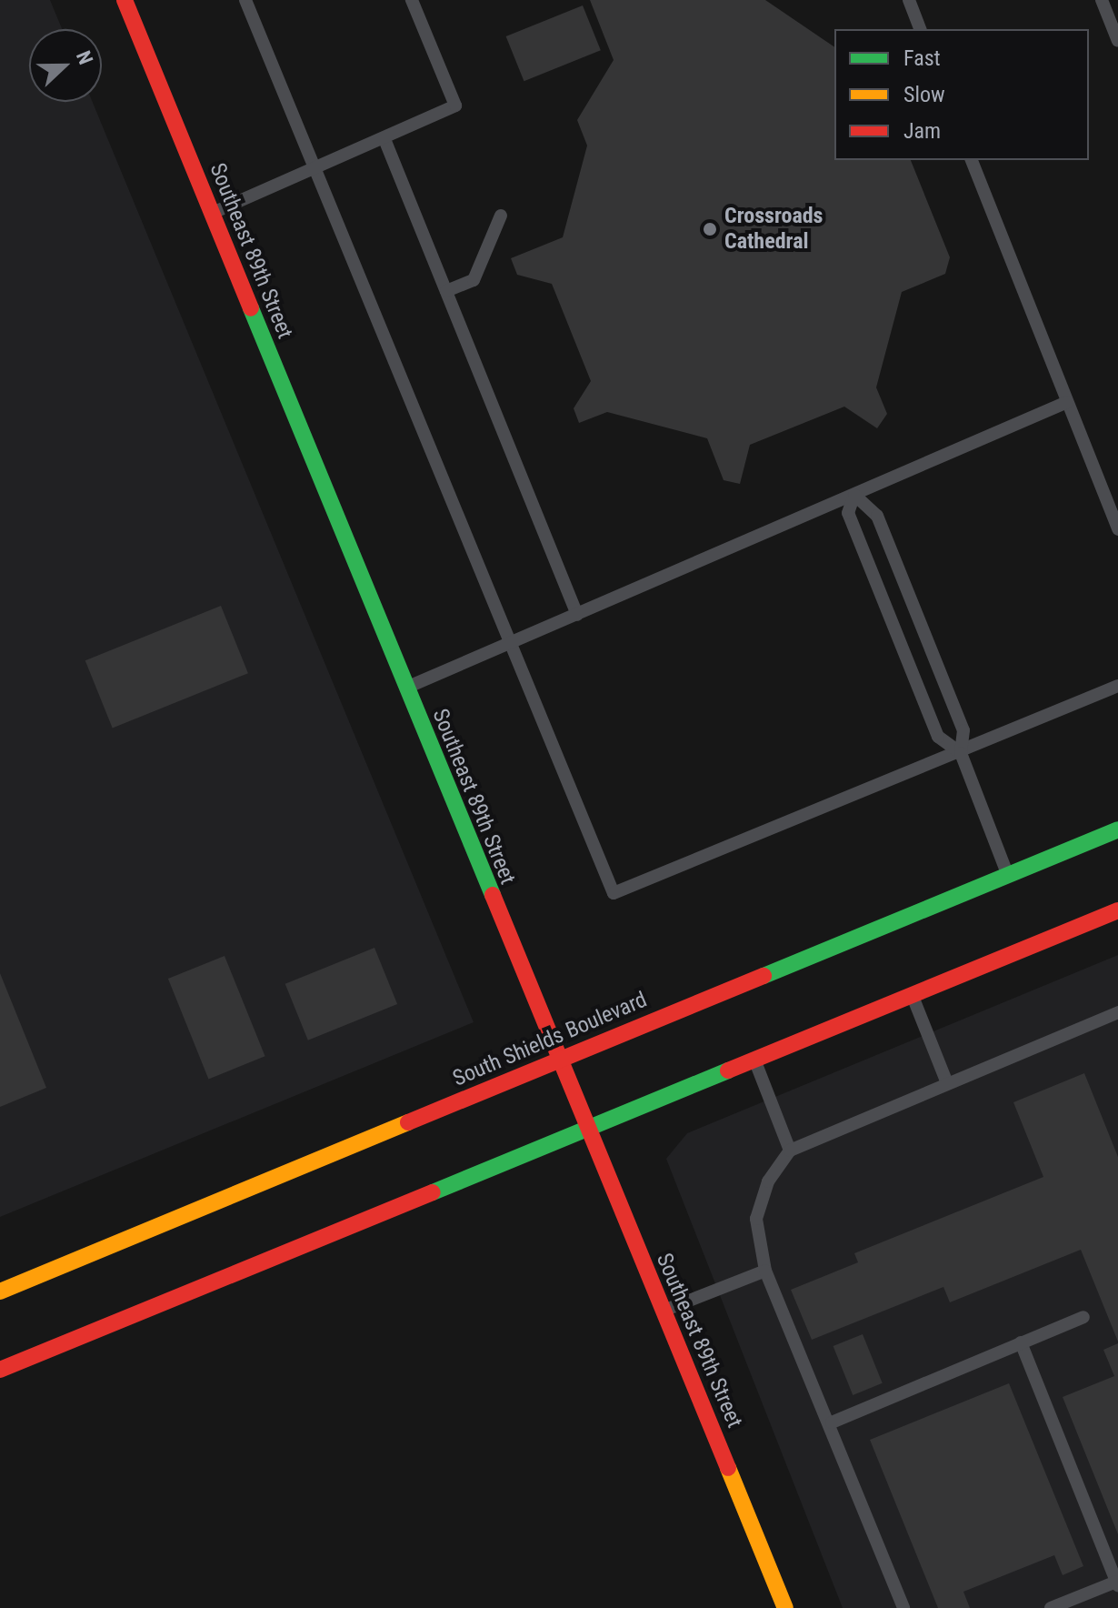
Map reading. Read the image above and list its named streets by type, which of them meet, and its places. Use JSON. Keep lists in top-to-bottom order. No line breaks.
{"streets":{"main road":["Southeast 89th Street","South Shields Boulevard"]},"crossings":[["Southeast 89th Street","South Shields Boulevard"]],"places":["Crossroads Cathedral"],"legend":["Fast","Slow","Jam"],"north":"right"}
